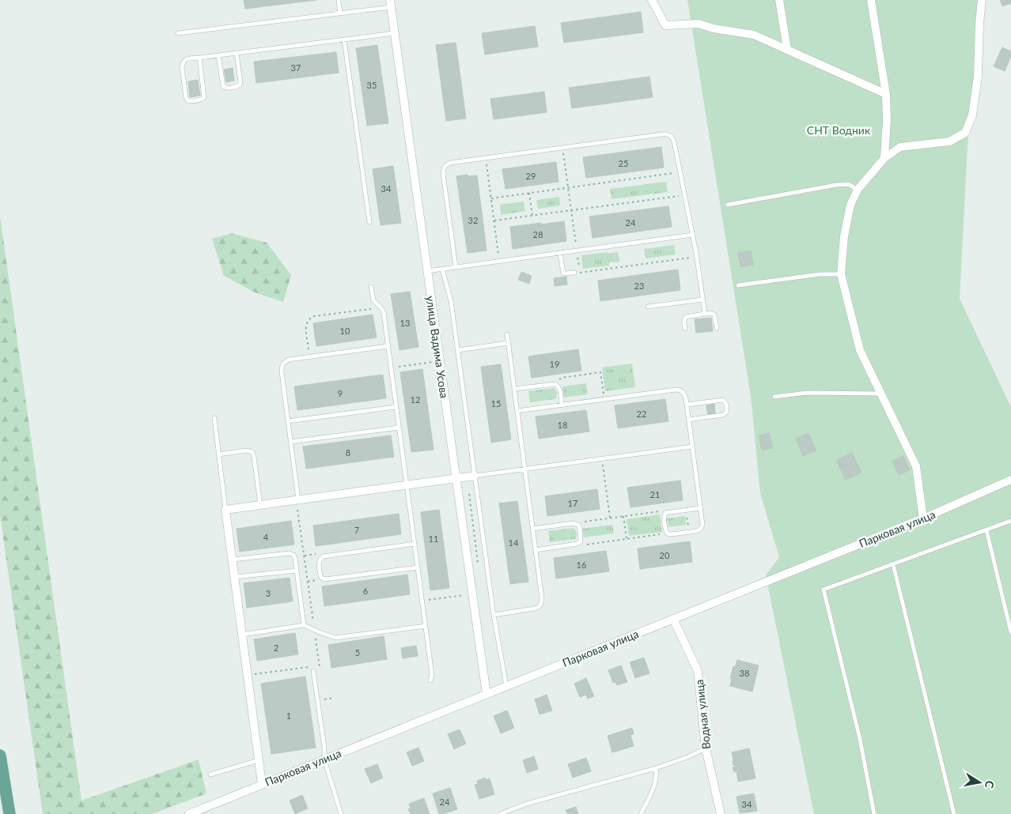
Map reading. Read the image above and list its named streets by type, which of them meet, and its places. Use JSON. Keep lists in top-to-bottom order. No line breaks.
{"streets":{"street":["улица Вадима Усова","Парковая улица","Водная улица"]},"crossings":[["улица Вадима Усова","Парковая улица"],["Парковая улица","Водная улица"]],"parks":["СНТ Водник"],"house_numbers":["37","35","25","29","34","32","24","28","23","13","10","19","9","12","15","22","18","8","21","17","7","4","11","14","20","16","6","3","2","5","38","1","24","34"],"north":"right"}
